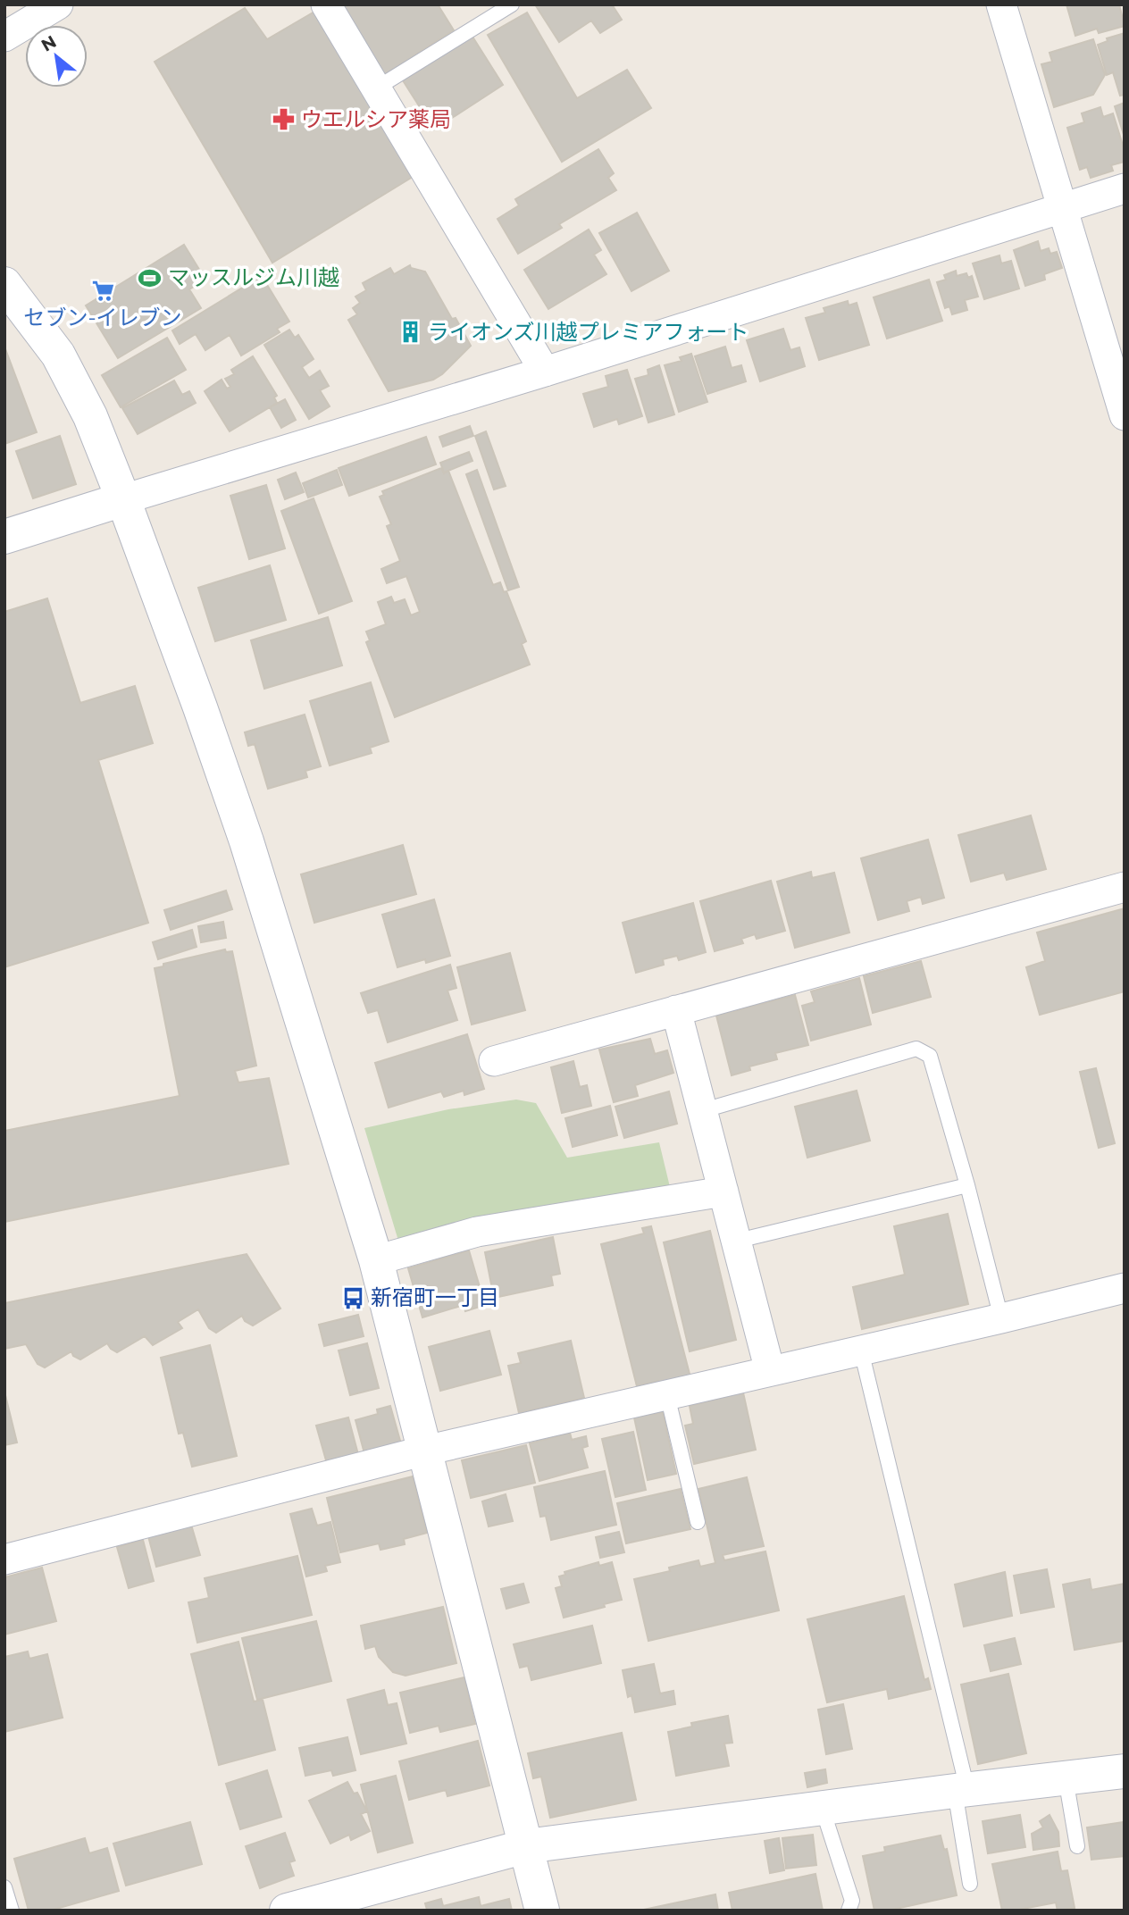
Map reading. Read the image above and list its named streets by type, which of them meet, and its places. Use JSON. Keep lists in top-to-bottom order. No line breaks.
{"places":{"pharmacy":["ウエルシア薬局"],"sports":["マッスルジム川越"],"supermarket":["セブン-イレブン"],"building":["ライオンズ川越プレミアフォート"],"bus stop":["新宿町一丁目"]},"north":"top left"}
